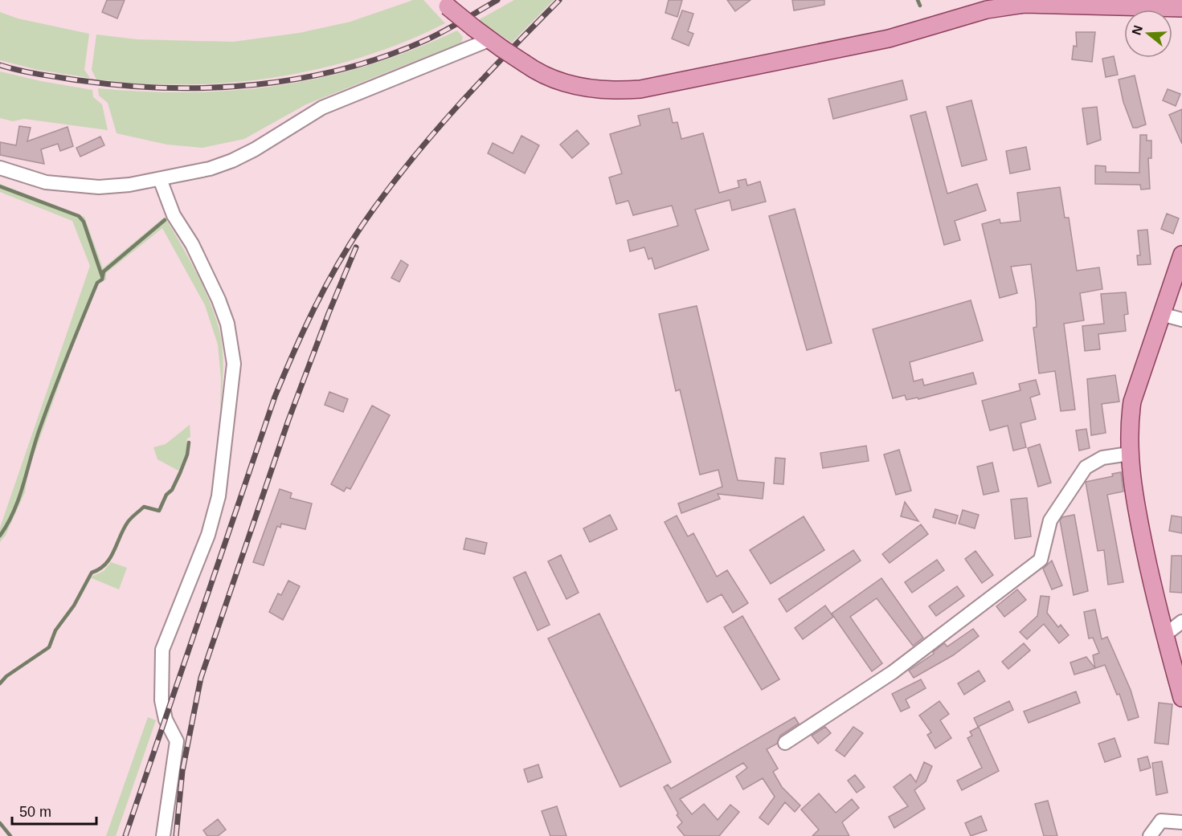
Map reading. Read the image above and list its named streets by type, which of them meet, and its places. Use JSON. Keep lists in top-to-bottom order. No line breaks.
{"scale_bar":"50 m","north":"left"}
